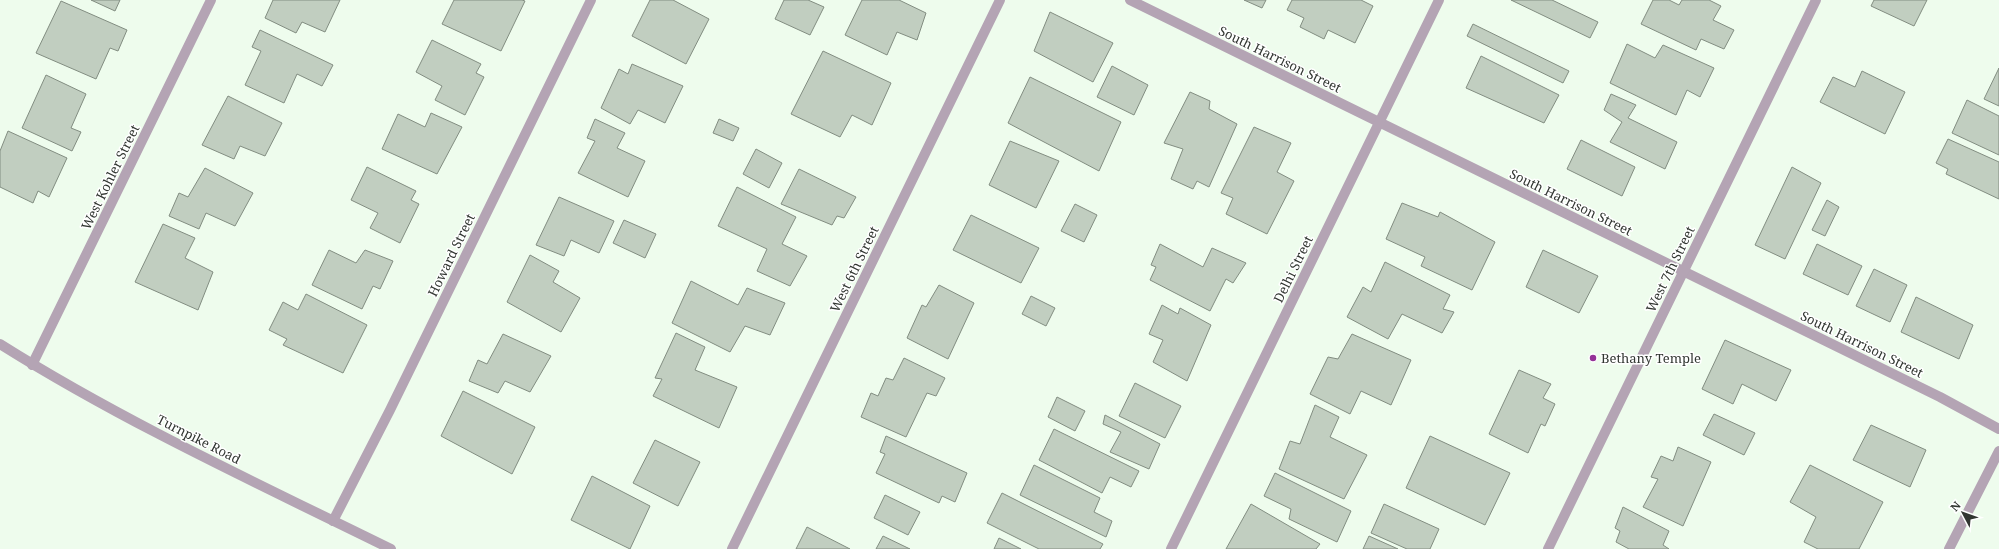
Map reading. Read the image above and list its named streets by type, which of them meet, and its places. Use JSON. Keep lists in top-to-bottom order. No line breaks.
{"streets":{"street":["South Harrison Street","West Kohler Street","Howard Street","West 6th Street","Delhi Street","West 7th Street","Turnpike Road"]},"crossings":[["South Harrison Street","Delhi Street"],["South Harrison Street","West 7th Street"],["West Kohler Street","Turnpike Road"],["Howard Street","Turnpike Road"]],"places":["Bethany Temple"],"north":"top left"}
